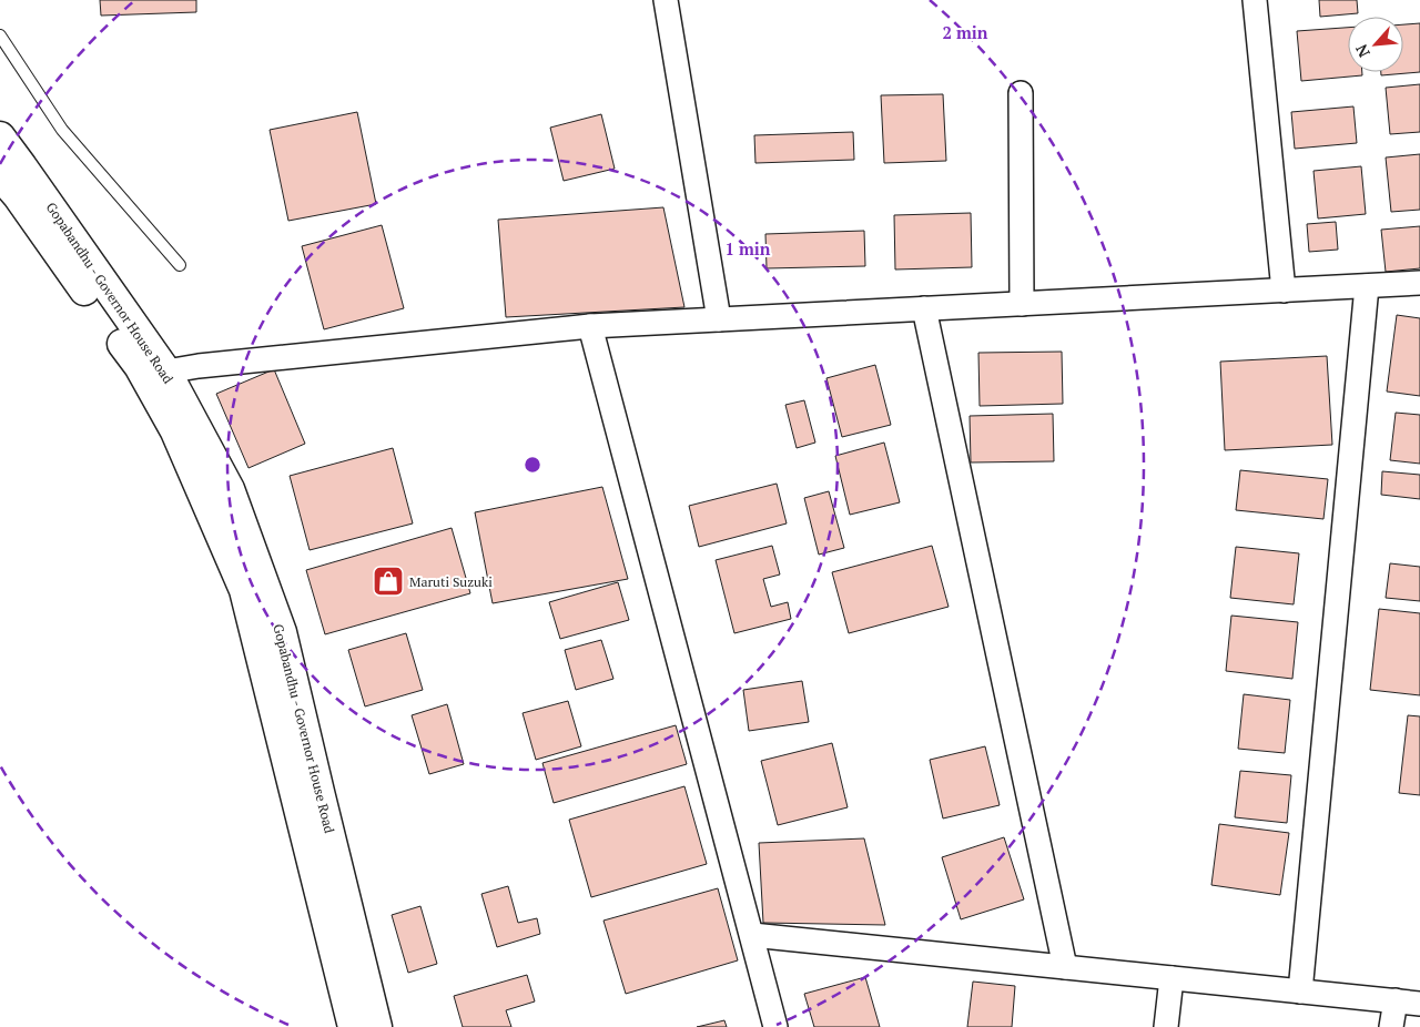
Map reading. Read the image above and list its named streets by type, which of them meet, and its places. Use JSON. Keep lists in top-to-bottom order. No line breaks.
{"streets":{"street":["Gopabandhu - Governor House Road"]},"places":{"shop":["Maruti Suzuki"]},"north":"bottom left","rings":["2 min","1 min"]}
